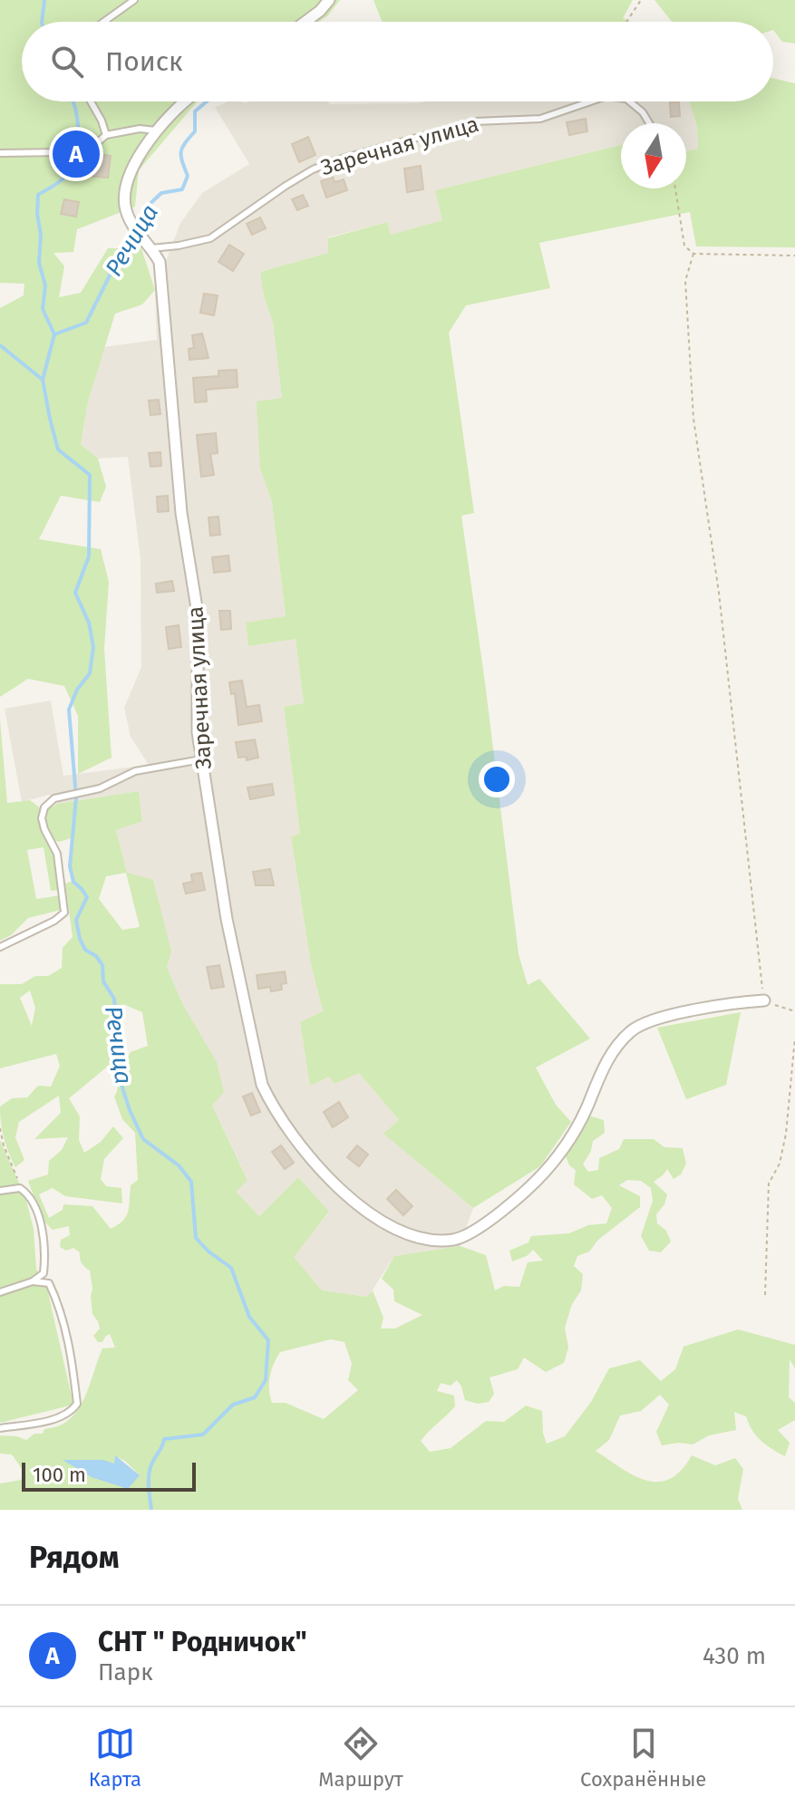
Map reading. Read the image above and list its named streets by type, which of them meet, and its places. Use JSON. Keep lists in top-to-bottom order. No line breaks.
{"streets":{"street":["Заречная улица"]},"water":["Речица"],"scale_bar":"100 m","north":"bottom","page":{"search":"Поиск","pins":"A","scale":"100 m","heading":"Рядом","list":[{"mark":"A","name":"СНТ \" Родничок\"","note":"Парк","value":"430 m"}],"nav":["Карта","Маршрут","Сохранённые"]}}
